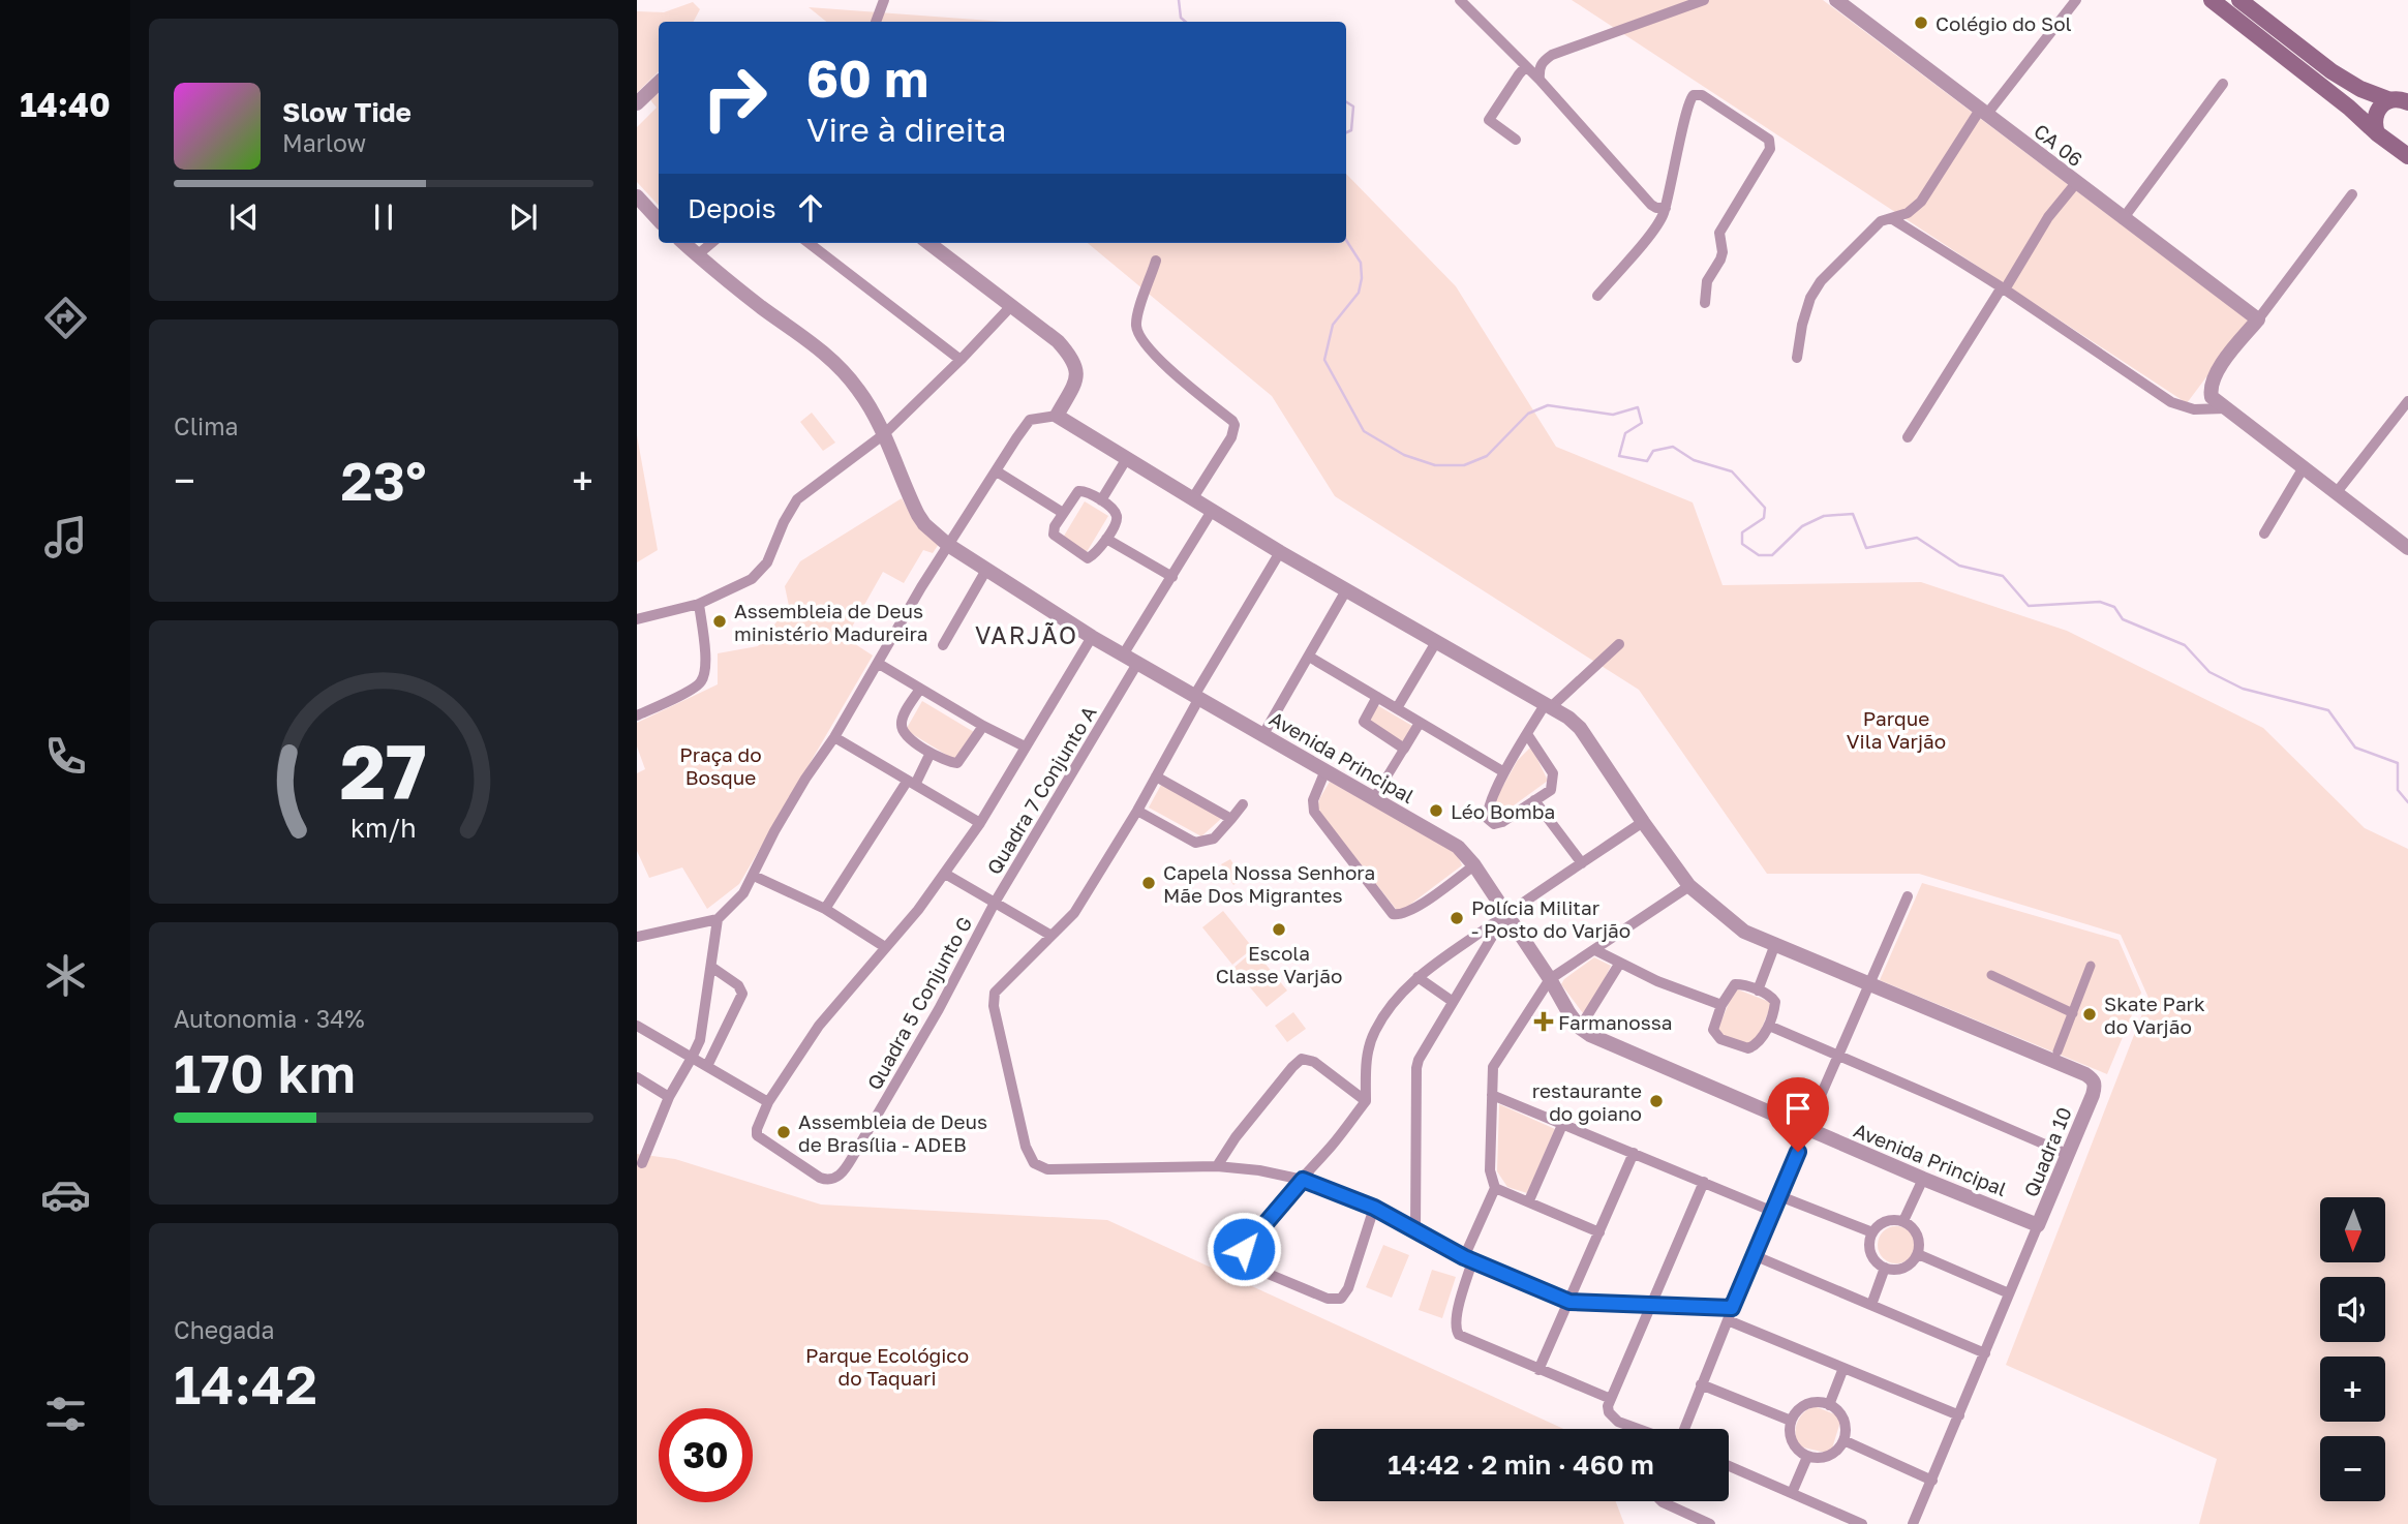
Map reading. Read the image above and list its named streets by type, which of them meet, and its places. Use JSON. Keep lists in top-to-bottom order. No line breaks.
{"streets":{"street":["CA 06","Avenida Principal","Quadra 7 Conjunto A","Quadra 5 Conjunto G","Quadra 10"]},"crossings":[["Avenida Principal","Quadra 7 Conjunto A"],["Avenida Principal","Quadra 10"],["Quadra 7 Conjunto A","Quadra 5 Conjunto G"]],"districts":["VARJÃO"],"parks":["Parque Vila Varjão","Praça do Bosque","Parque Ecológico do Taquari"],"places":{"other":["Colégio do Sol","Assembleia de Deus ministério Madureira","Léo Bomba","Capela Nossa Senhora Mãe Dos Migrantes","Polícia Militar - Posto do Varjão","Escola Classe Varjão","Skate Park do Varjão","restaurante do goiano","Assembleia de Deus de Brasília - ADEB"],"health":["Farmanossa"]},"north":"bottom","page":{"tabs":"14:40","turn":["60 m","Vire à direita"],"song":["Slow Tide","Marlow"],"then":"Depois","tile":["Clima",["Autonomia · 34%","170 km"],["Chegada","14:42"]],"heat":["−","23°","+"],"map_buttons":["+","−"],"limit":"30","trip":"14:42 · 2 min · 460 m","gauge":["27","km/h"]}}
